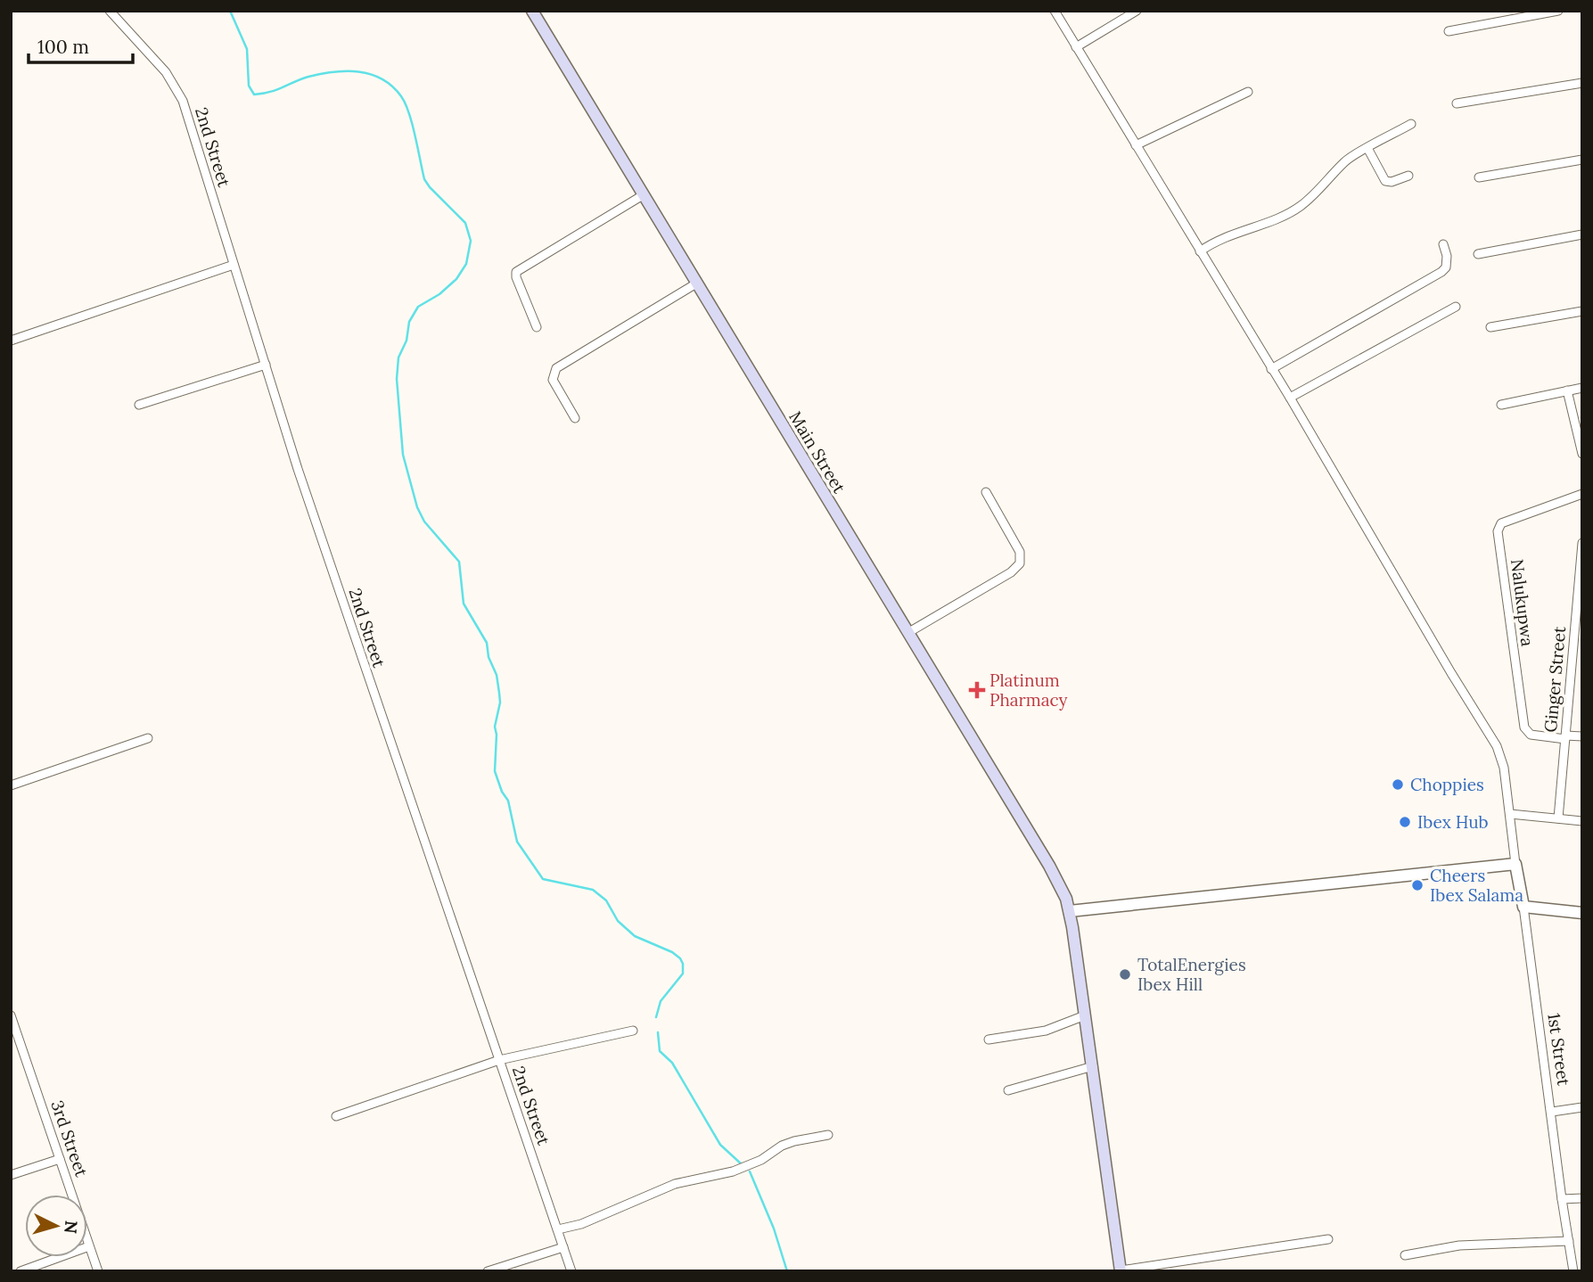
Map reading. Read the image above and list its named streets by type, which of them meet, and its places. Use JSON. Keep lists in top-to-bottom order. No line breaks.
{"streets":{"main road":["Main Street"],"street":["2nd Street","Nalukupwa","Ginger Street","1st Street","3rd Street"]},"crossings":[["Nalukupwa","Ginger Street"]],"places":{"health":["Platinum Pharmacy"],"other":["Choppies","Ibex Hub","Cheers Ibex Salama","TotalEnergies Ibex Hill"]},"scale_bar":"100 m","north":"right"}
